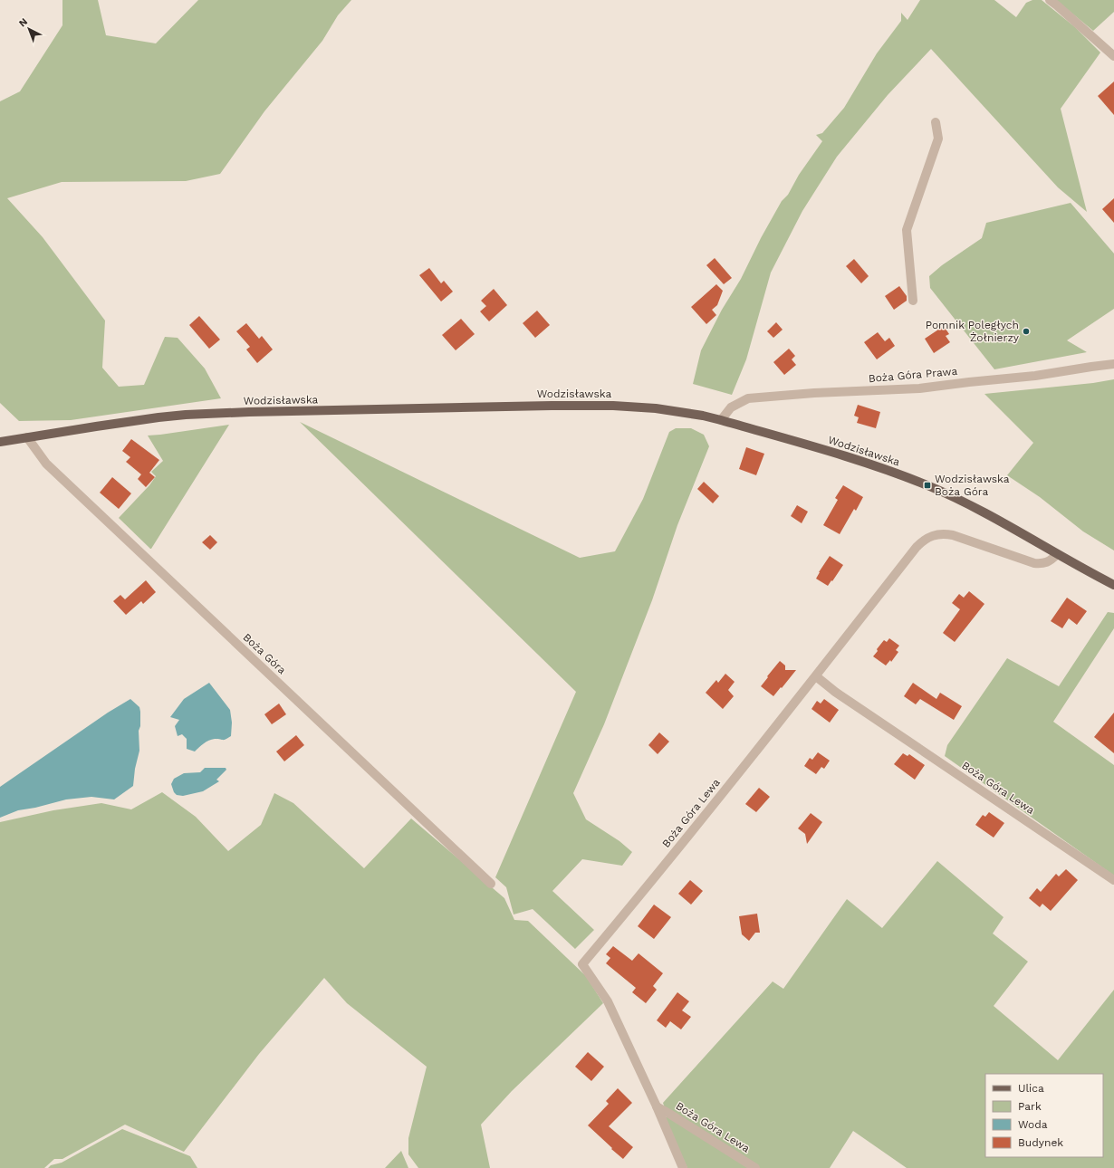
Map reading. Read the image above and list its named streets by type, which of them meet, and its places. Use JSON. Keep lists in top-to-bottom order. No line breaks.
{"streets":{"main road":["Wodzisławska"],"street":["Boża Góra Prawa","Boża Góra","Boża Góra Lewa"]},"crossings":[["Boża Góra Prawa","Wodzisławska"],["Wodzisławska","Boża Góra"],["Wodzisławska","Boża Góra Lewa"]],"places":{"other":["Pomnik Poległych Żołnierzy"],"transit":["Wodzisławska Boża Góra"]},"legend":["Ulica","Park","Woda","Budynek"],"north":"top left"}
